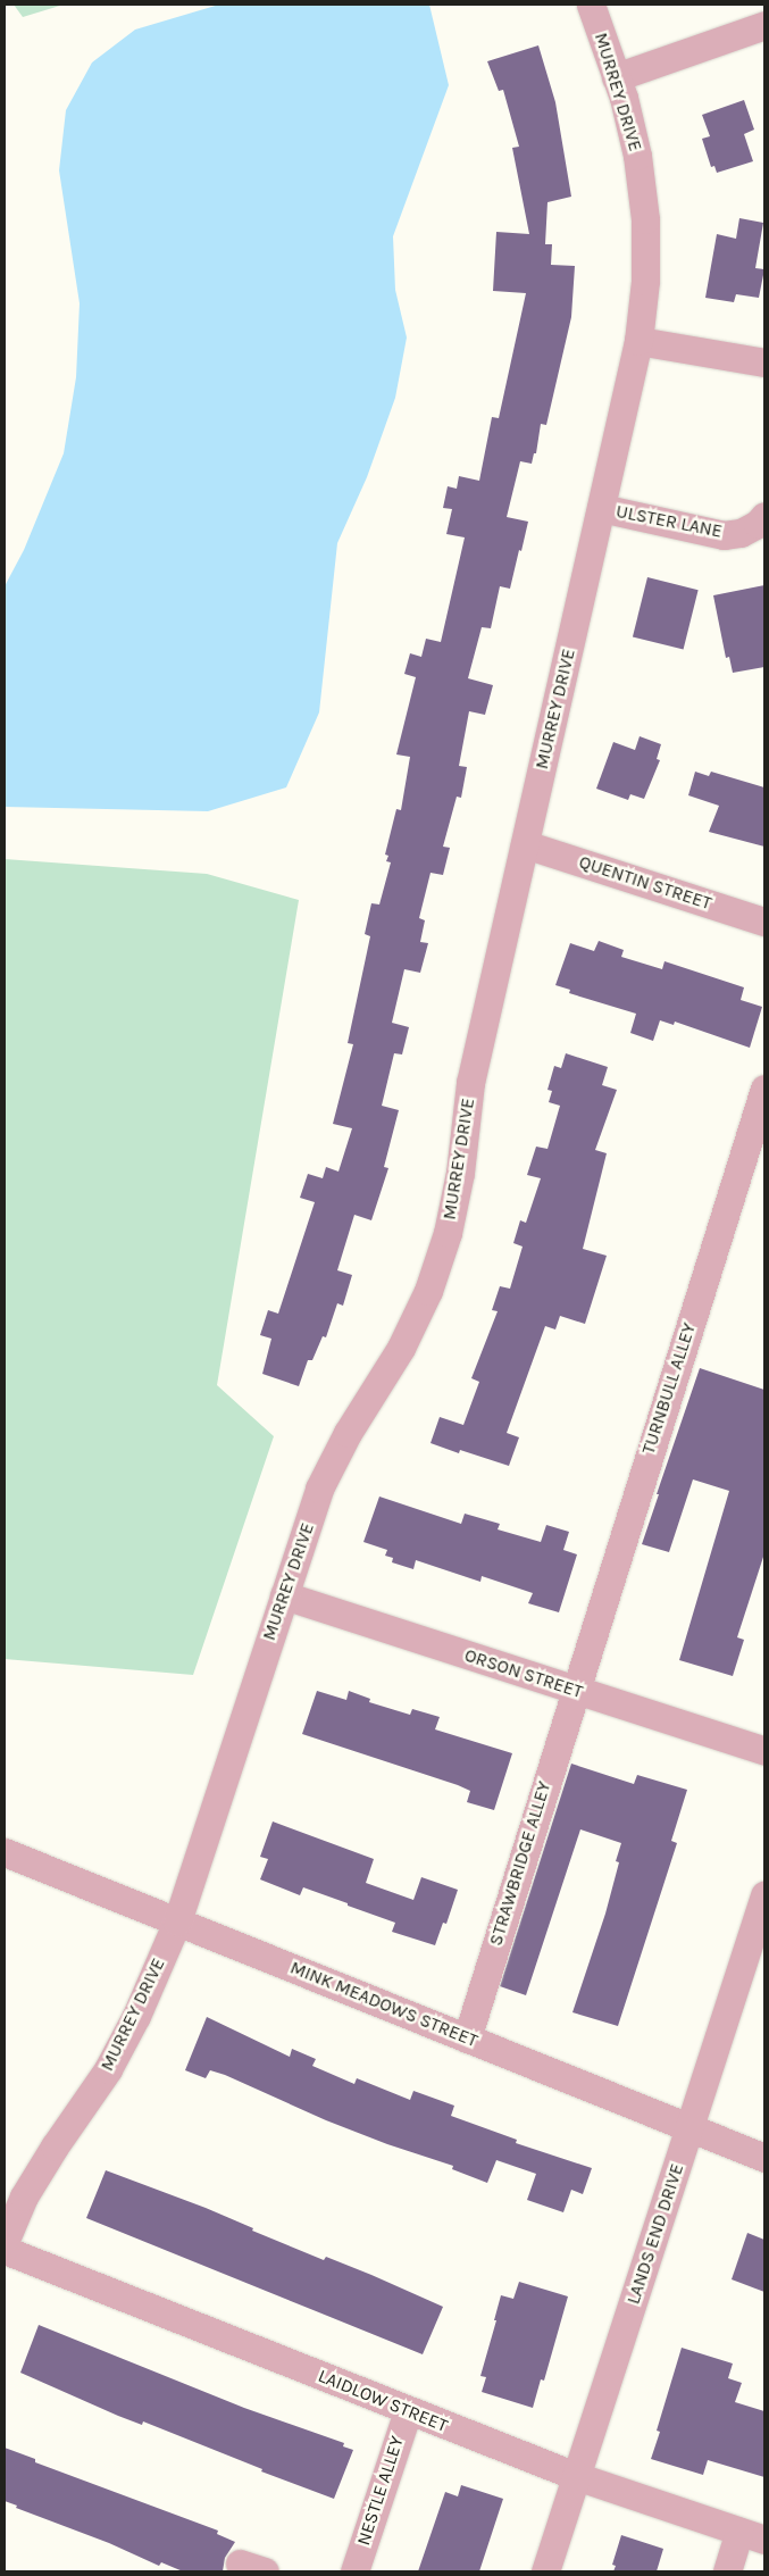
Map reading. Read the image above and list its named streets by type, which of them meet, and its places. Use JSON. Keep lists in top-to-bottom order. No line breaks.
{"streets":{"street":["MURREY DRIVE","ULSTER LANE","QUENTIN STREET","TURNBULL ALLEY","ORSON STREET","STRAWBRIDGE ALLEY","MINK MEADOWS STREET","LANDS END DRIVE","LAIDLOW STREET","NESTLE ALLEY"]},"crossings":[["MURREY DRIVE","ULSTER LANE"],["MURREY DRIVE","QUENTIN STREET"],["MURREY DRIVE","ORSON STREET"],["MURREY DRIVE","MINK MEADOWS STREET"],["TURNBULL ALLEY","ORSON STREET"],["TURNBULL ALLEY","STRAWBRIDGE ALLEY"],["ORSON STREET","STRAWBRIDGE ALLEY"],["STRAWBRIDGE ALLEY","MINK MEADOWS STREET"],["MINK MEADOWS STREET","LANDS END DRIVE"],["LANDS END DRIVE","LAIDLOW STREET"],["LAIDLOW STREET","NESTLE ALLEY"]]}
